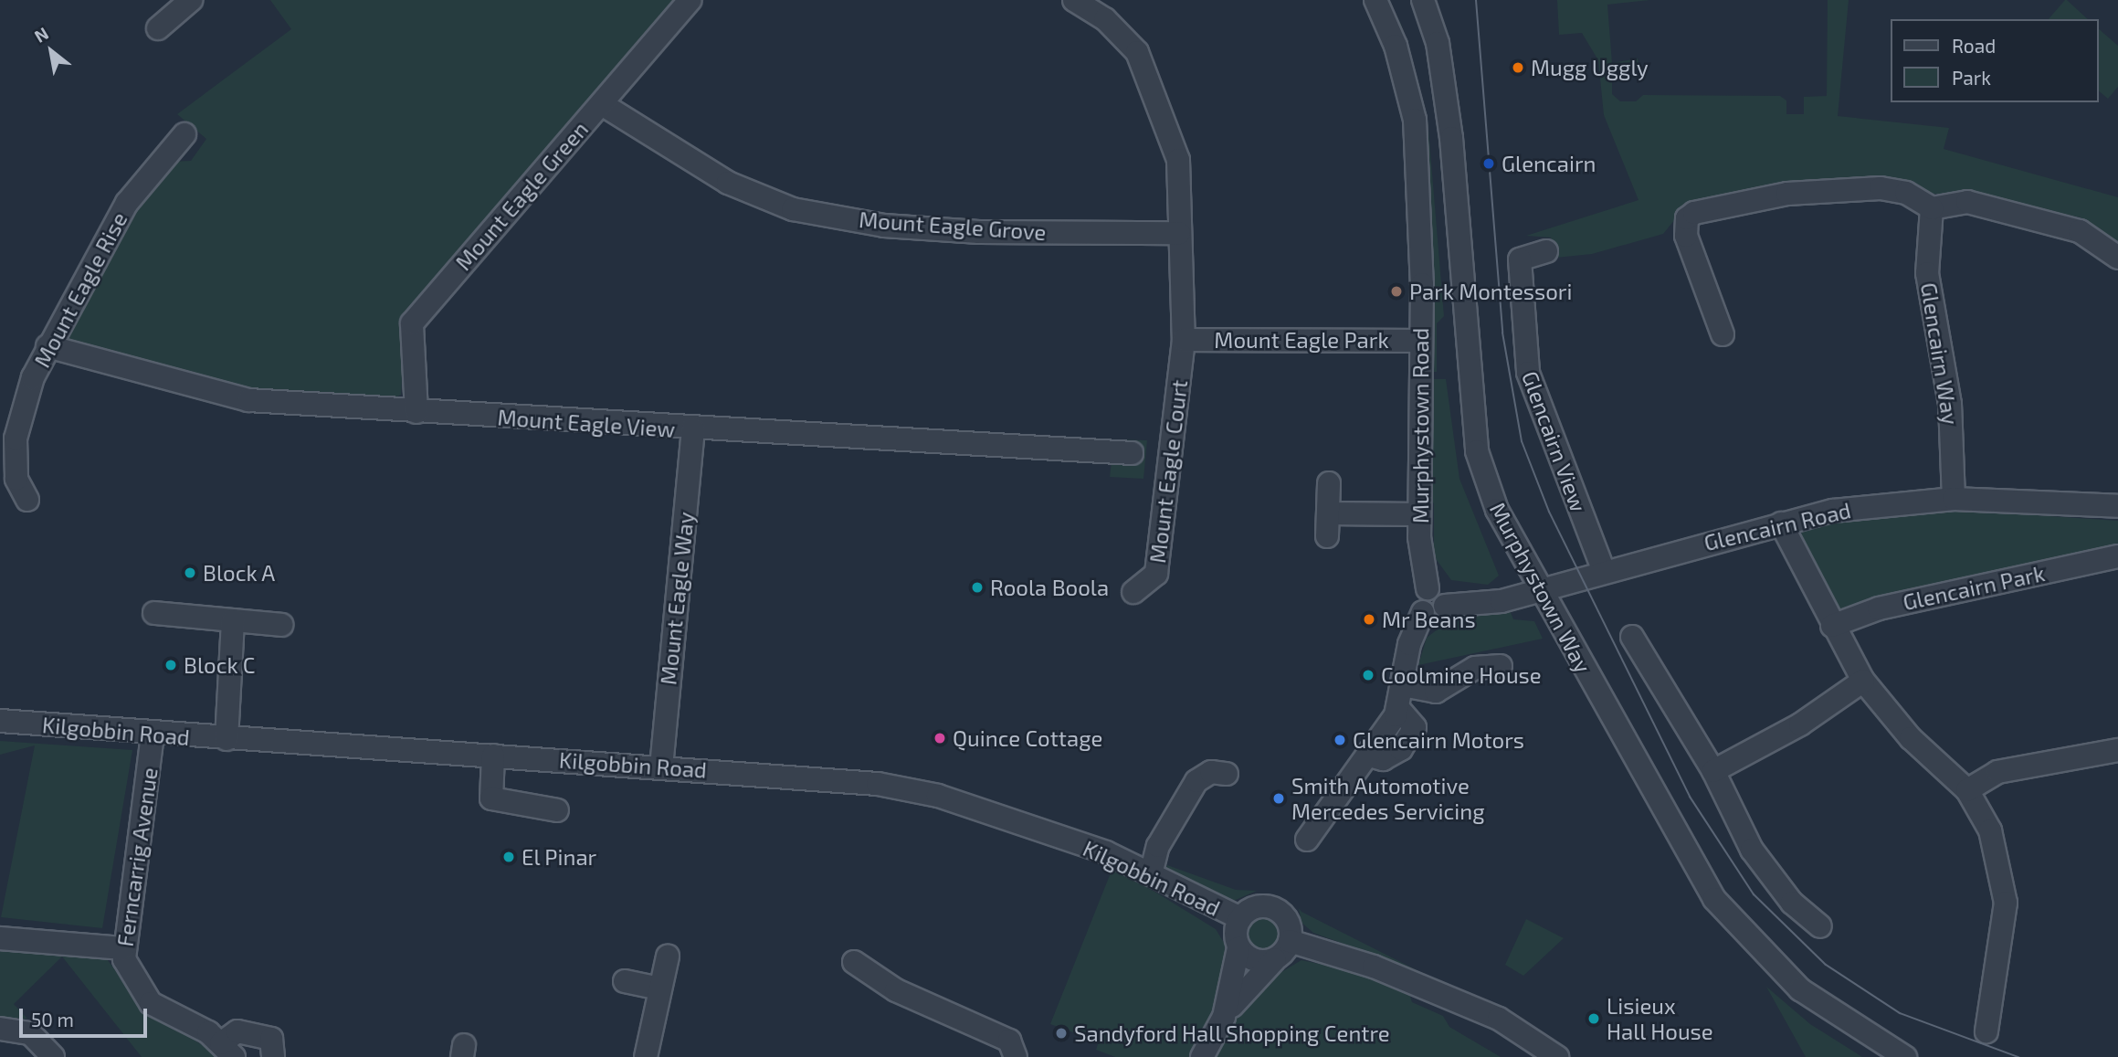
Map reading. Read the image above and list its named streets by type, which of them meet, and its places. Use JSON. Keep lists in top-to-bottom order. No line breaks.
{"streets":{"street":["Mount Eagle Green","Mount Eagle Grove","Mount Eagle Rise","Mount Eagle Park","Glencairn Way","Mount Eagle View","Murphystown Road","Glencairn View","Mount Eagle Court","Glencairn Road","Murphystown Way","Glencairn Park","Mount Eagle Way","Kilgobbin Road","Ferncarrig Avenue"]},"crossings":[["Mount Eagle Green","Mount Eagle Grove"],["Mount Eagle Green","Mount Eagle View"],["Mount Eagle Grove","Mount Eagle Court"],["Mount Eagle Rise","Mount Eagle View"],["Mount Eagle Park","Murphystown Road"],["Mount Eagle Park","Mount Eagle Court"],["Glencairn Way","Glencairn Road"],["Mount Eagle View","Mount Eagle Way"],["Murphystown Road","Glencairn Road"],["Glencairn View","Glencairn Road"],["Glencairn Road","Murphystown Way"],["Mount Eagle Way","Kilgobbin Road"],["Kilgobbin Road","Ferncarrig Avenue"]],"places":["Mugg Uggly","Glencairn","Park Montessori","Block A","Roola Boola","Mr Beans","Block C","Coolmine House","Quince Cottage","Glencairn Motors","Smith Automotive Mercedes Servicing","El Pinar","Lisieux Hall House","Sandyford Hall Shopping Centre"],"legend":["Road","Park"],"scale_bar":"50 m","north":"top left"}
